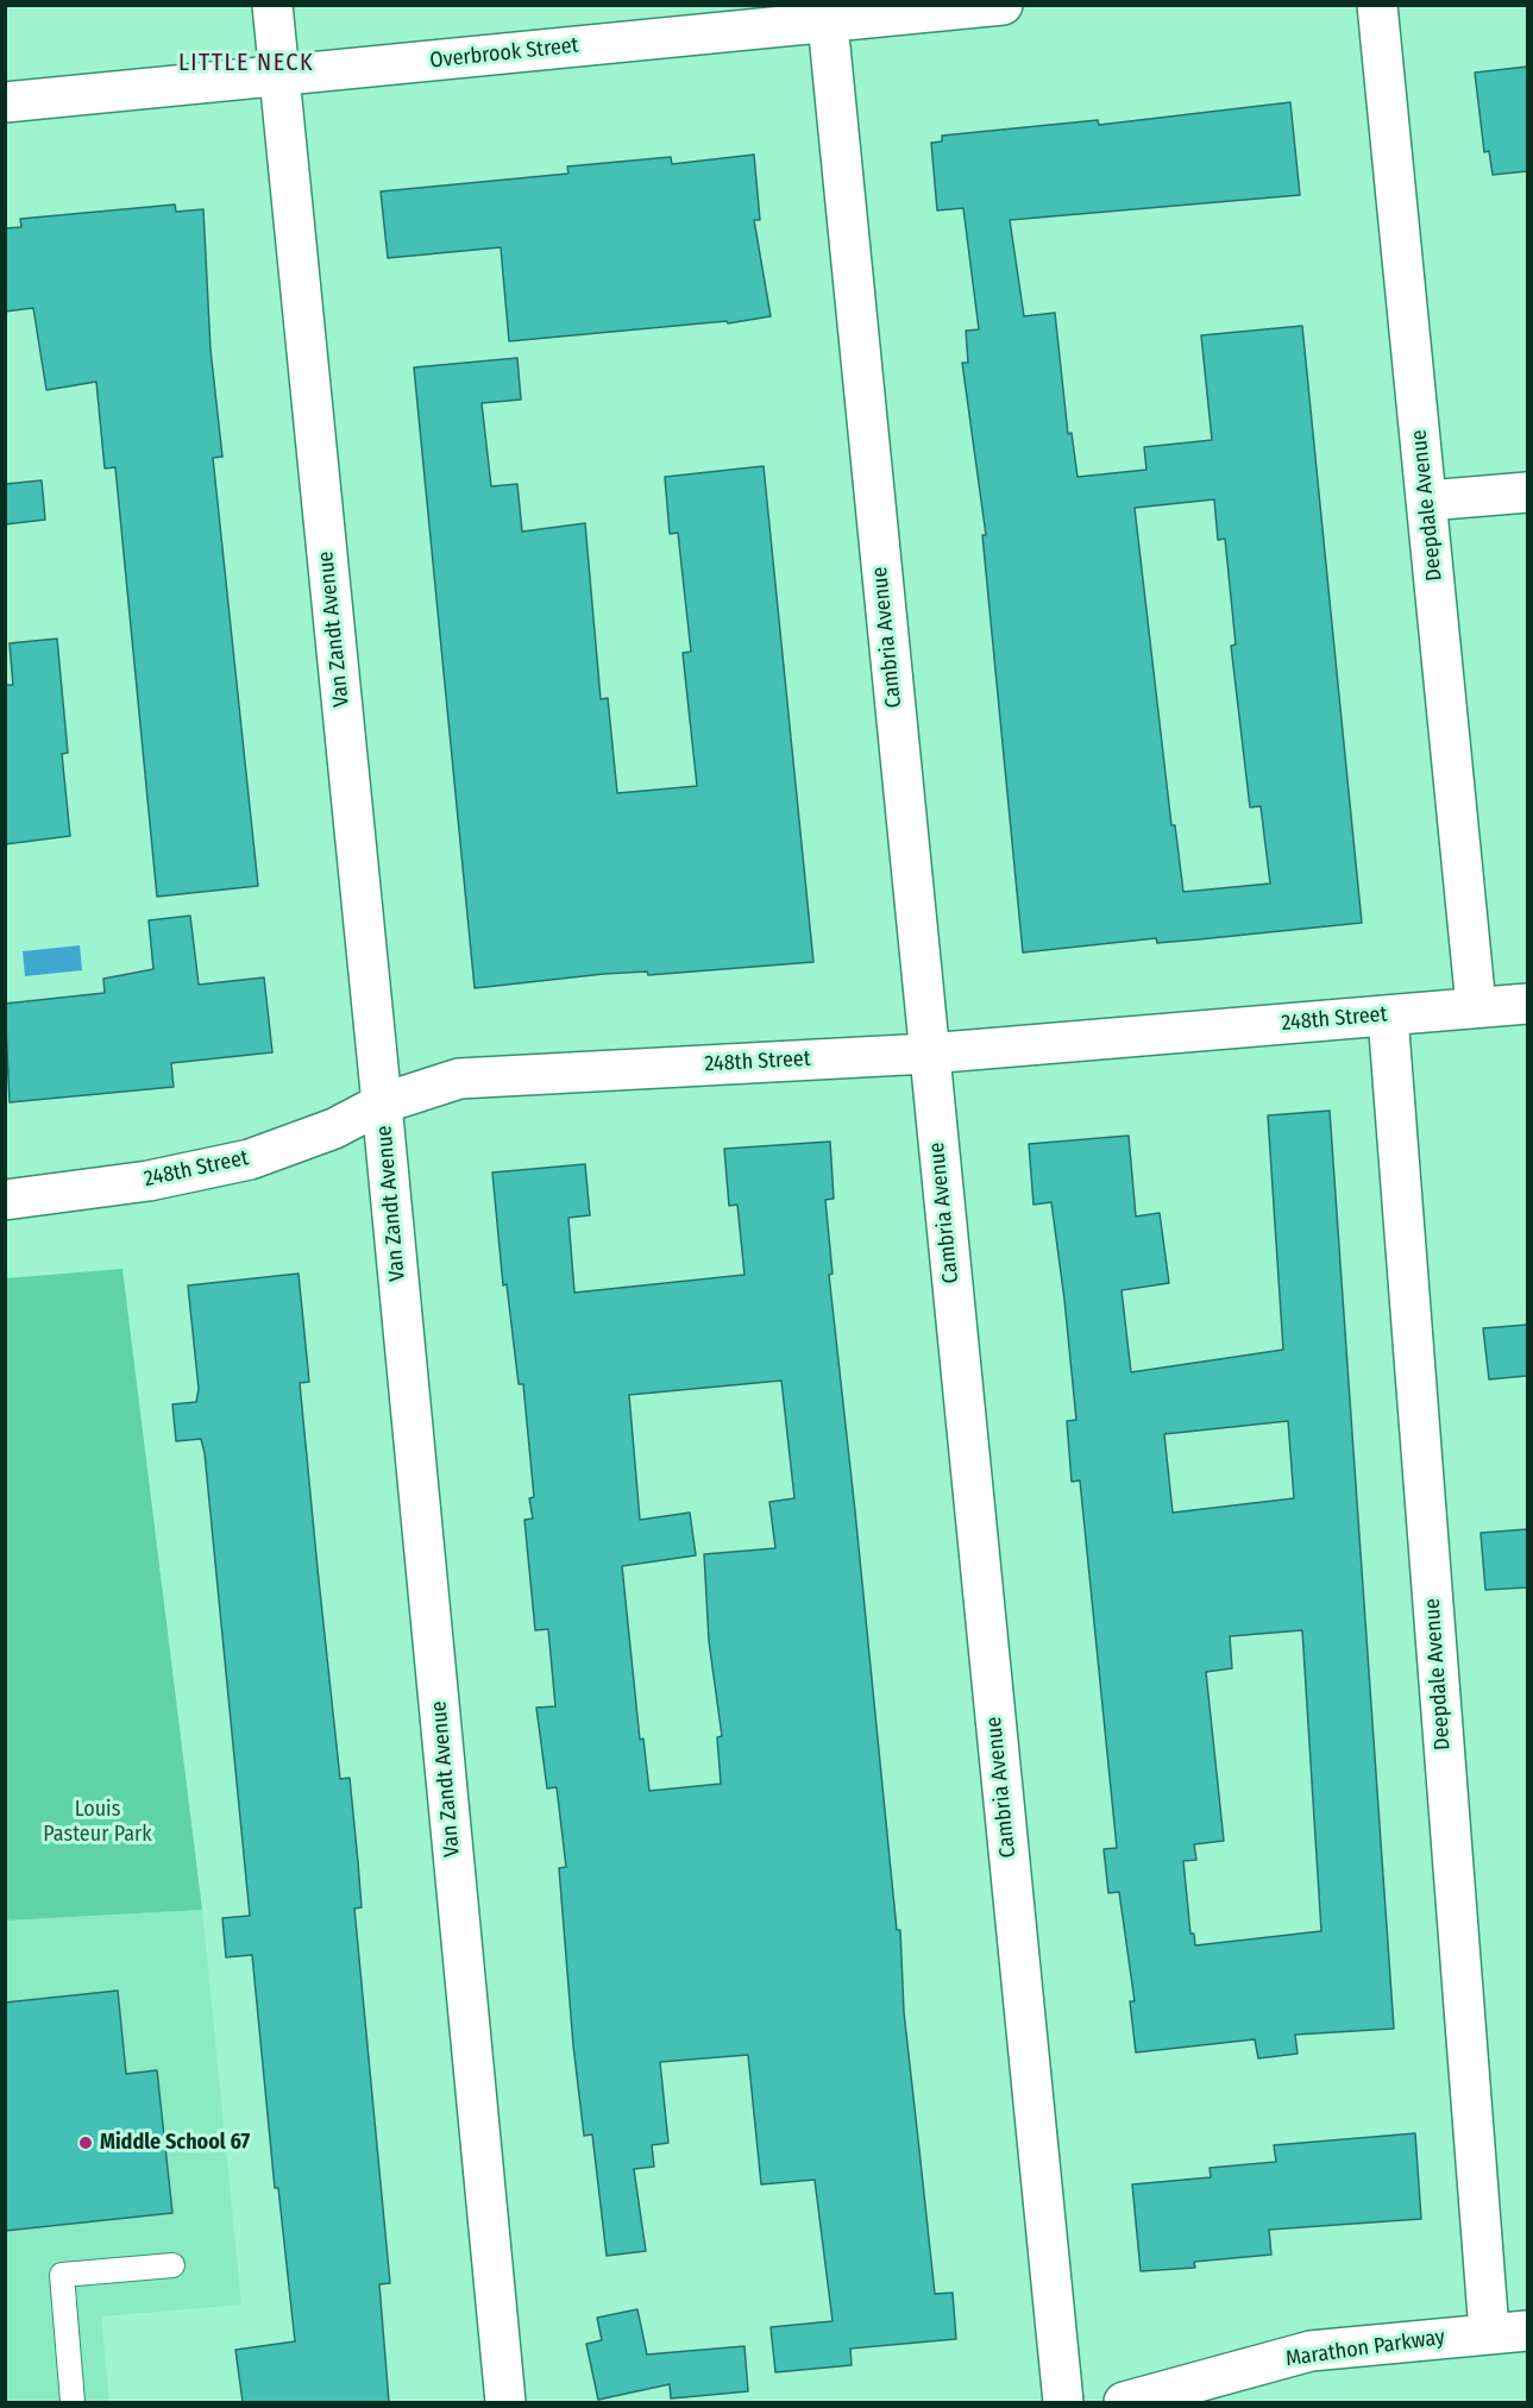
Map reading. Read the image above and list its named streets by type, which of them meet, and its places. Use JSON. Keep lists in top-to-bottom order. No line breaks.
{"streets":{"street":["Overbrook Street","Deepdale Avenue","Van Zandt Avenue","Cambria Avenue","248th Street","Marathon Parkway"]},"crossings":[["Overbrook Street","Van Zandt Avenue"],["Overbrook Street","Cambria Avenue"],["Deepdale Avenue","248th Street"],["Deepdale Avenue","Marathon Parkway"],["Van Zandt Avenue","248th Street"],["Cambria Avenue","248th Street"]],"districts":["LITTLE NECK"],"parks":["Louis Pasteur Park"],"places":["Middle School 67"]}
